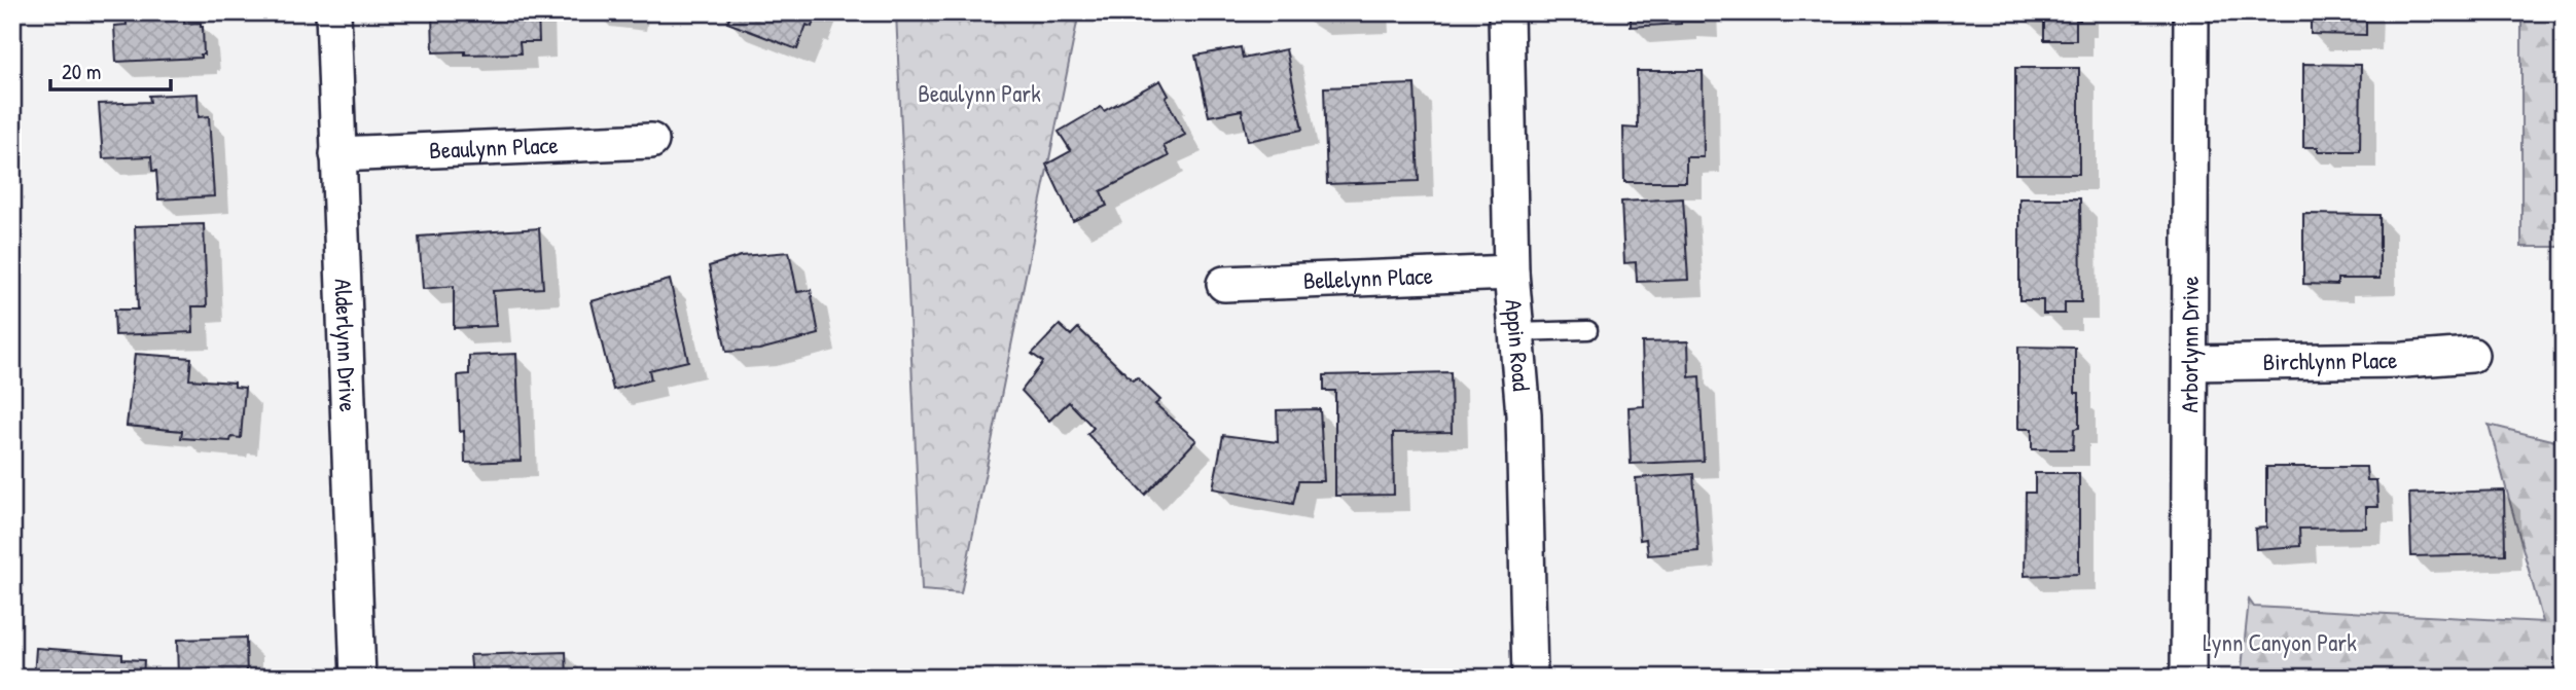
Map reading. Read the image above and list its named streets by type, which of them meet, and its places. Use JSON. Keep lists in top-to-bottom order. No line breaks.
{"streets":{"street":["Beaulynn Place","Bellelynn Place","Alderlynn Drive","Arborlynn Drive","Appin Road","Birchlynn Place"]},"crossings":[["Beaulynn Place","Alderlynn Drive"],["Bellelynn Place","Appin Road"],["Arborlynn Drive","Birchlynn Place"]],"parks":["Beaulynn Park","Lynn Canyon Park"],"scale_bar":"20 m"}
